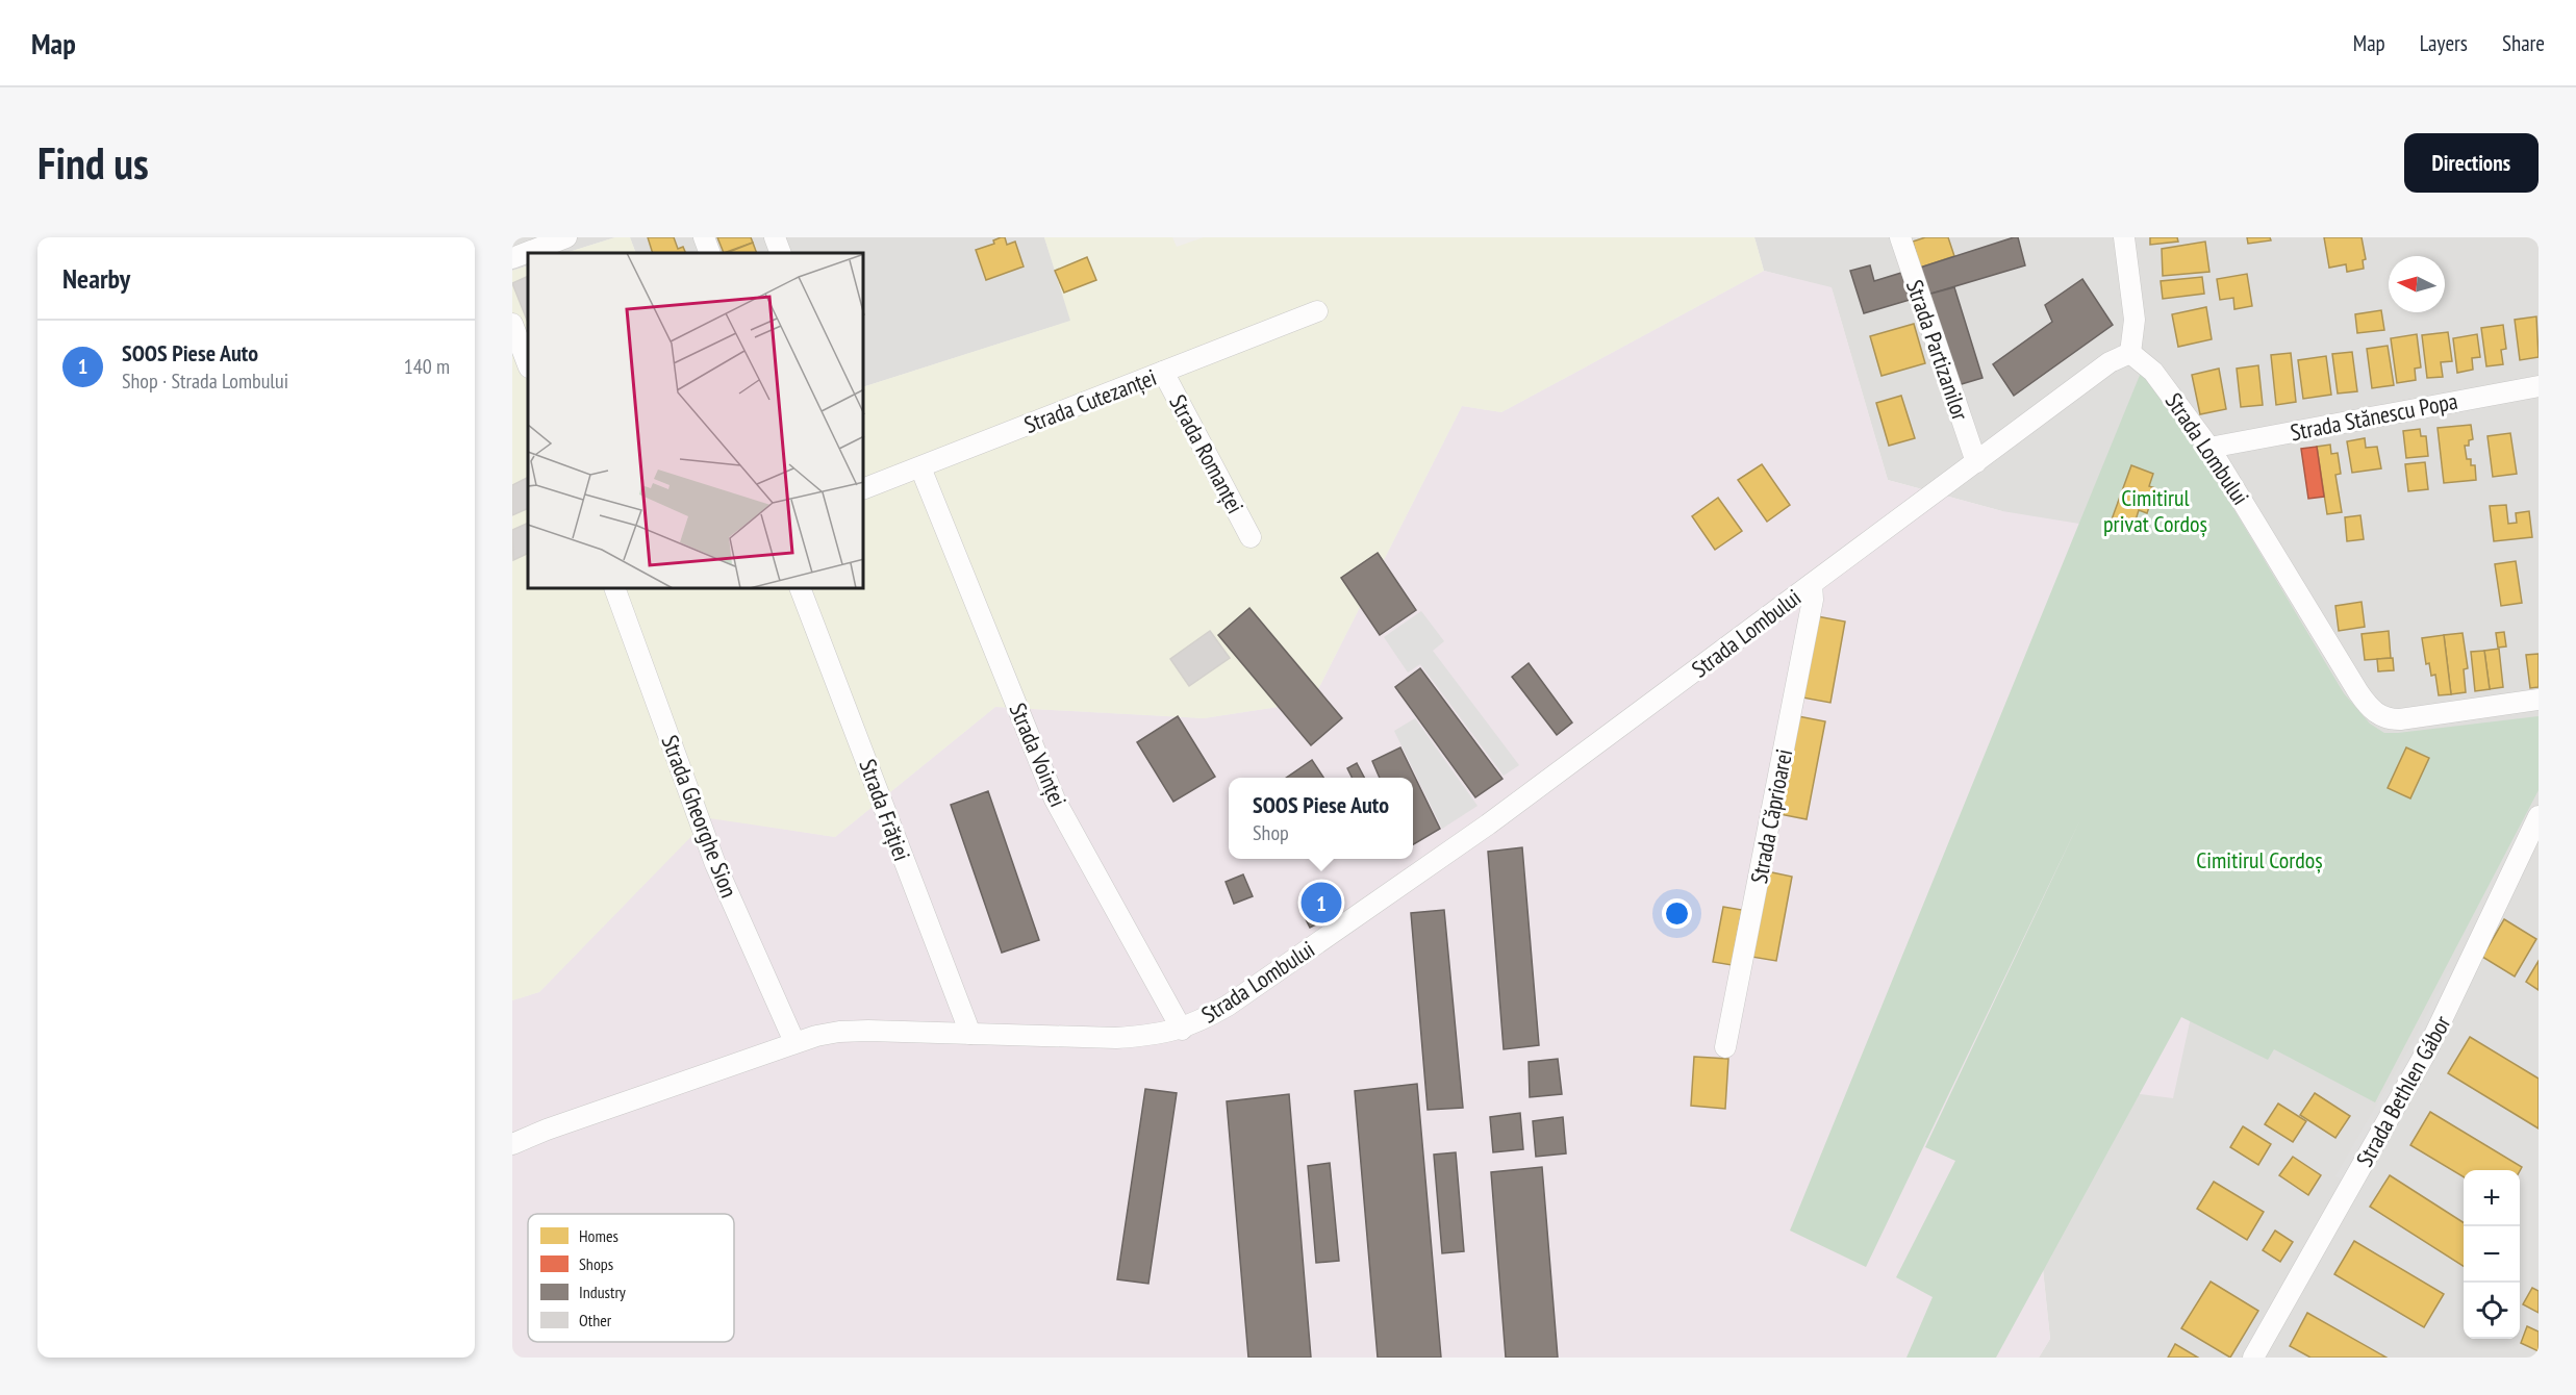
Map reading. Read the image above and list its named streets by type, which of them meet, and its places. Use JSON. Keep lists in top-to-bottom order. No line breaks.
{"streets":{"street":["Strada Partizanilor","Strada Cutezanței","Strada Stănescu Popa","Strada Lombului","Strada Romanței","Strada Voinței","Strada Frăției","Strada Gheorghe Sion","Strada Căprioarei","Strada Bethlen Gábor"]},"crossings":[["Strada Partizanilor","Strada Lombului"],["Strada Cutezanței","Strada Romanței"],["Strada Cutezanței","Strada Voinței"],["Strada Stănescu Popa","Strada Lombului"],["Strada Lombului","Strada Voinței"],["Strada Lombului","Strada Frăției"],["Strada Lombului","Strada Gheorghe Sion"],["Strada Lombului","Strada Căprioarei"]],"parks":["Cimitirul privat Cordoș","Cimitirul Cordoș"],"legend":["Homes","Shops","Industry","Other"],"north":"left","page":{"header":"Map","nav":["Map","Layers","Share"],"buttons":"Directions","title":"Find us","heading":"Nearby","list":[{"mark":"1","name":"SOOS Piese Auto","note":"Shop · Strada Lombului","value":"140 m"}],"popup":["SOOS Piese Auto","Shop"],"pins":"1","map_buttons":["+","−"]}}
